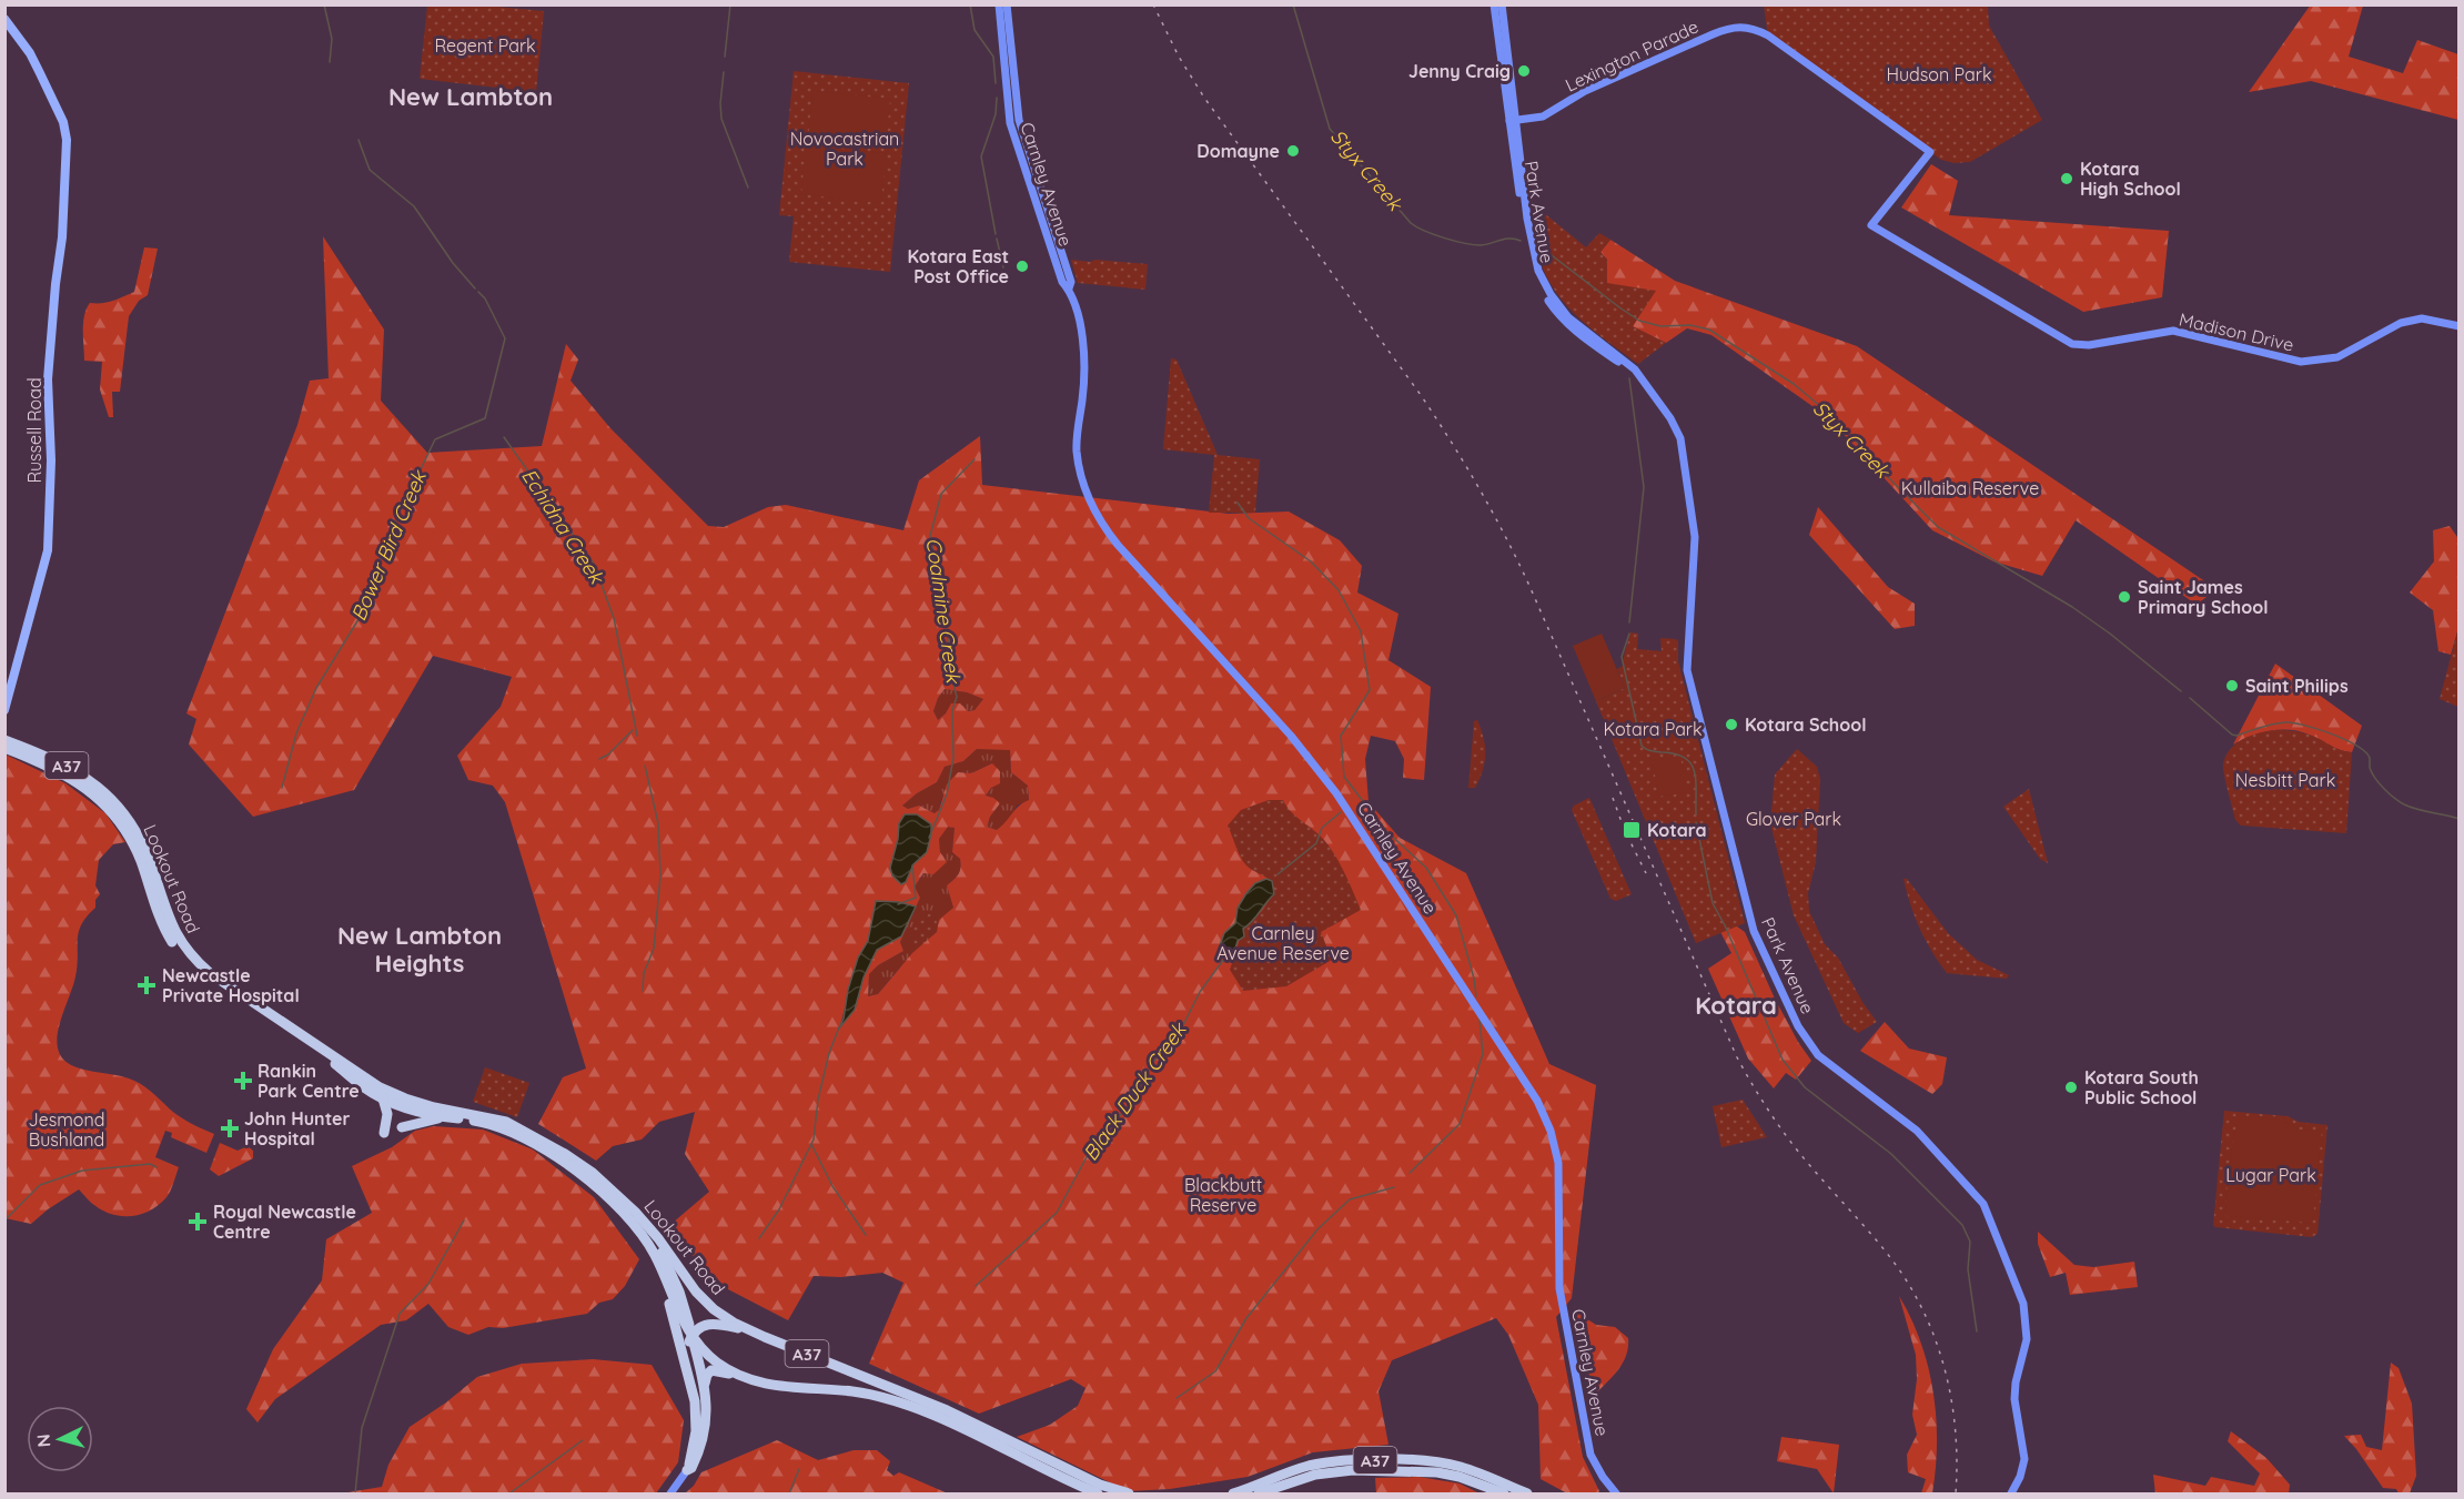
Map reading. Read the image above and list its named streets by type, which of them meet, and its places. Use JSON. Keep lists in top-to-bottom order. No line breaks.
{"streets":{"highway":["A37","Lookout Road"],"main road":["Lexington Parade","Carnley Avenue","Park Avenue","Madison Drive","Russell Road"]},"crossings":[["Lexington Parade","Park Avenue"],["Lexington Parade","Madison Drive"]],"districts":["New Lambton","New Lambton Heights","Kotara"],"water":["Styx Creek","Echidna Creek","Bower Bird Creek","Coalmine Creek","Black Duck Creek"],"parks":["Regent Park","Hudson Park","Novocastrian Park","Kullaiba Reserve","Kotara Park","Nesbitt Park","Glover Park","Carnley Avenue Reserve","Jesmond Bushland","Lugar Park","Blackbutt Reserve"],"places":{"other":["Jenny Craig","Domayne","Kotara High School","Kotara East Post Office","Saint James Primary School","Saint Philips","Kotara School","Kotara South Public School"],"transit":["Kotara"],"health":["Newcastle Private Hospital","Rankin Park Centre","John Hunter Hospital","Royal Newcastle Centre"]},"north":"left"}
